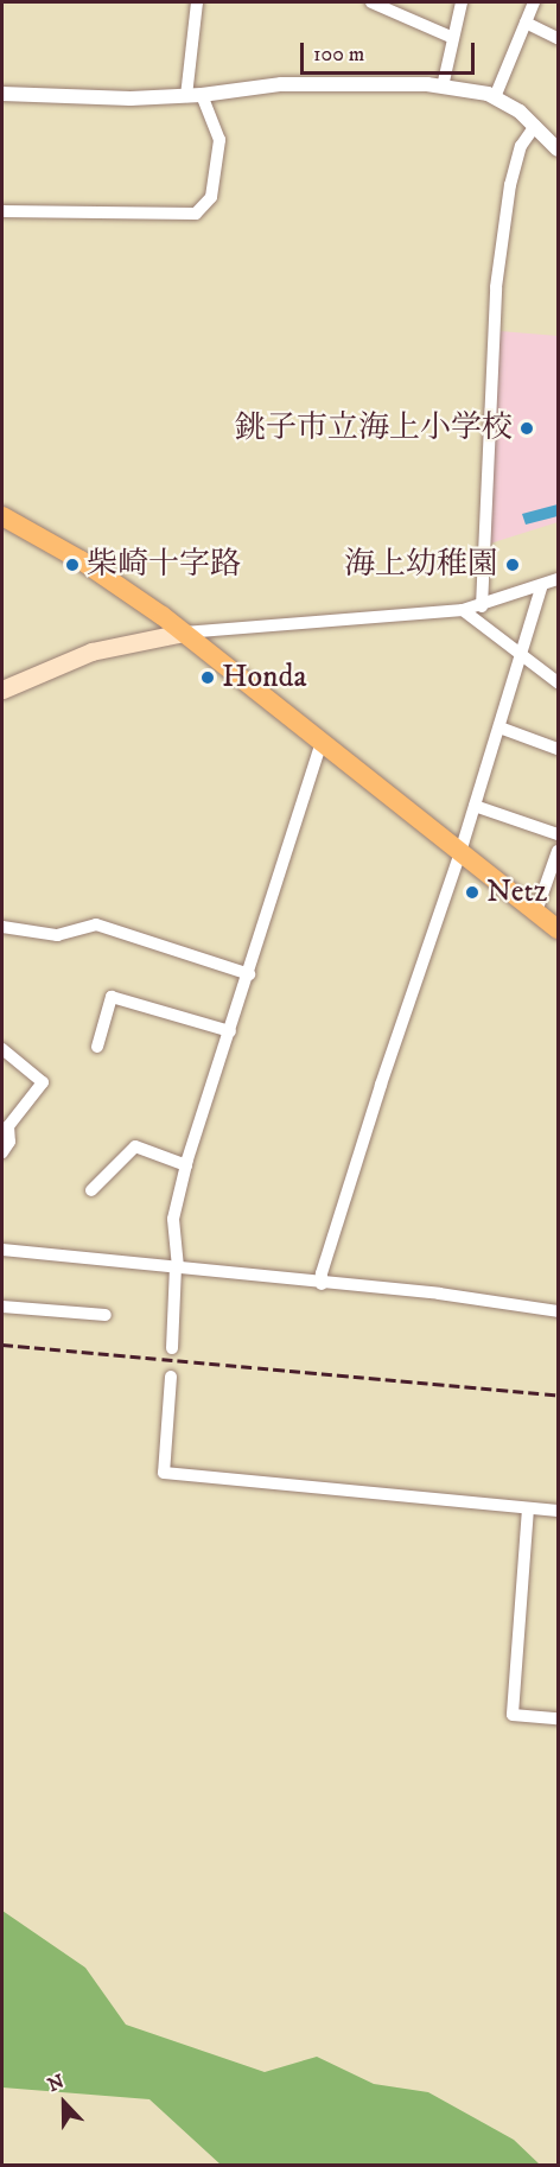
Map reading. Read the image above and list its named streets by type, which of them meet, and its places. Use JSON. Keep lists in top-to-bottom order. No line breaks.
{"places":["銚子市立海上小学校","柴崎十字路","海上幼稚園","Honda","Netz"],"scale_bar":"100 m","north":"top"}
